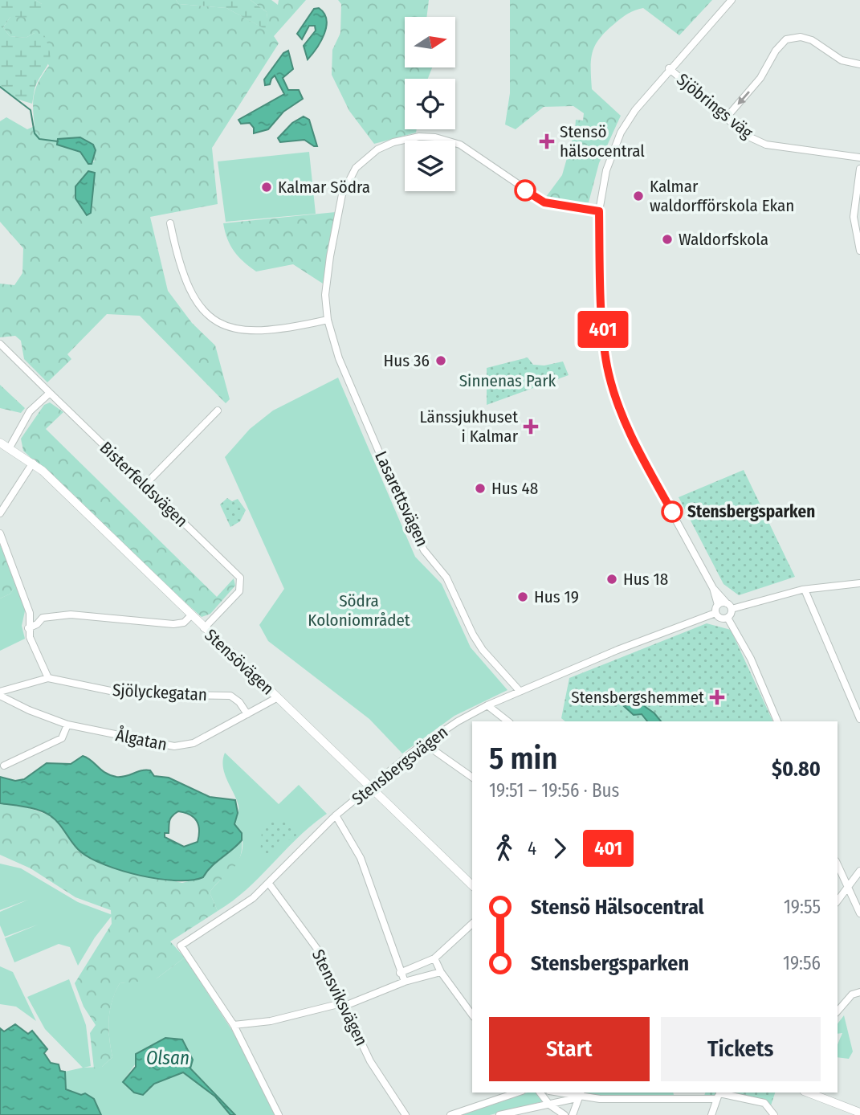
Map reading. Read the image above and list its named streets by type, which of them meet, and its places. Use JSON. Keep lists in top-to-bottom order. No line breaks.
{"streets":{"street":["Sjöbrings väg","Bisterfeldsvägen","Lasarettsvägen","Stensövägen","Sjölyckegatan","Ålgatan","Stensbergsvägen","Stensviksvägen"]},"crossings":[["Bisterfeldsvägen","Stensövägen"],["Lasarettsvägen","Stensbergsvägen"],["Stensövägen","Ålgatan"],["Stensövägen","Stensbergsvägen"],["Sjölyckegatan","Ålgatan"],["Stensbergsvägen","Stensviksvägen"]],"water":["Olsan"],"parks":["Sinnenas Park","Södra Koloniområdet"],"places":{"health":["Stensö hälsocentral","Länssjukhuset i Kalmar","Stensbergshemmet"],"other":["Kalmar Södra","Kalmar waldorfförskola Ekan","Waldorfskola","Hus 36","Hus 48","Stensbergsparken","Hus 18","Hus 19"]},"lines":["bus line 401"],"north":"right","page":{"on_map":"401","heading":["5 min","19:51 – 19:56 · Bus","$0.80"],"legs":["4","401"],"list":[{"name":"Stensö Hälsocentral","value":"19:55"},{"name":"Stensbergsparken","value":"19:56"}],"buttons":["Start","Tickets"]}}
